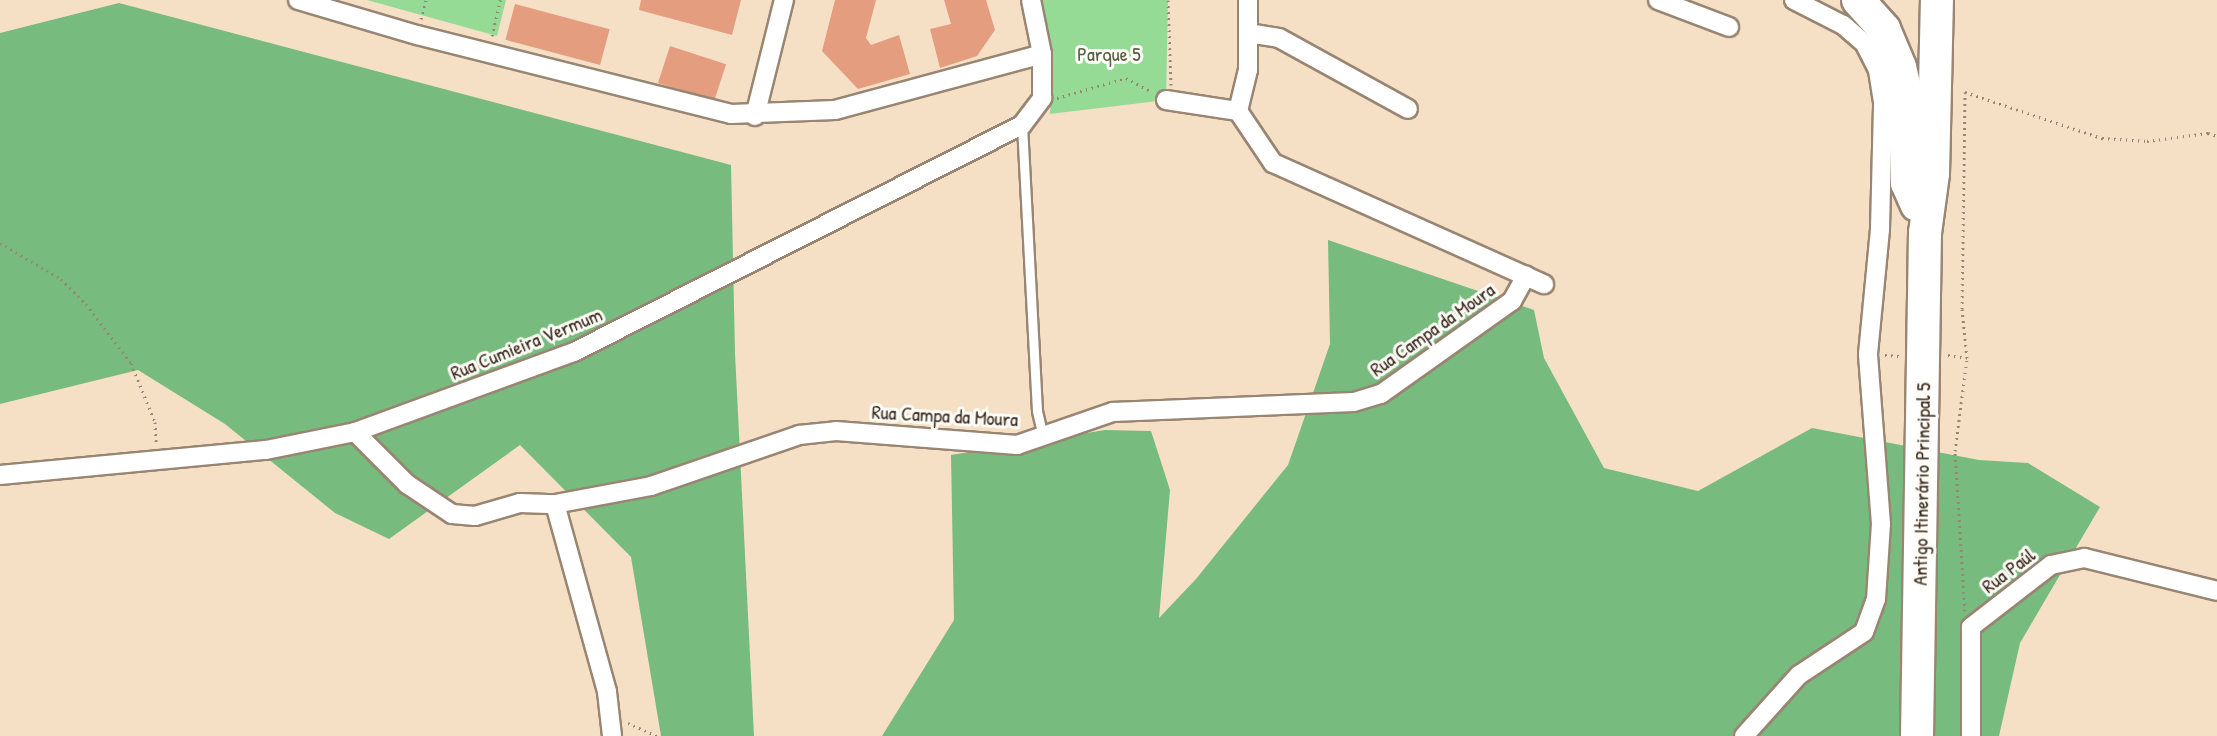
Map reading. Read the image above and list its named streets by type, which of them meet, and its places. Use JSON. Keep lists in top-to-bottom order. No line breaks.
{"streets":{"highway":["Antigo Itinerário Principal 5"],"street":["Rua Campa da Moura","Rua Cumieira Vermum","Rua Paúl"]},"crossings":[["Rua Campa da Moura","Rua Cumieira Vermum"]],"parks":["Parque 5"]}
